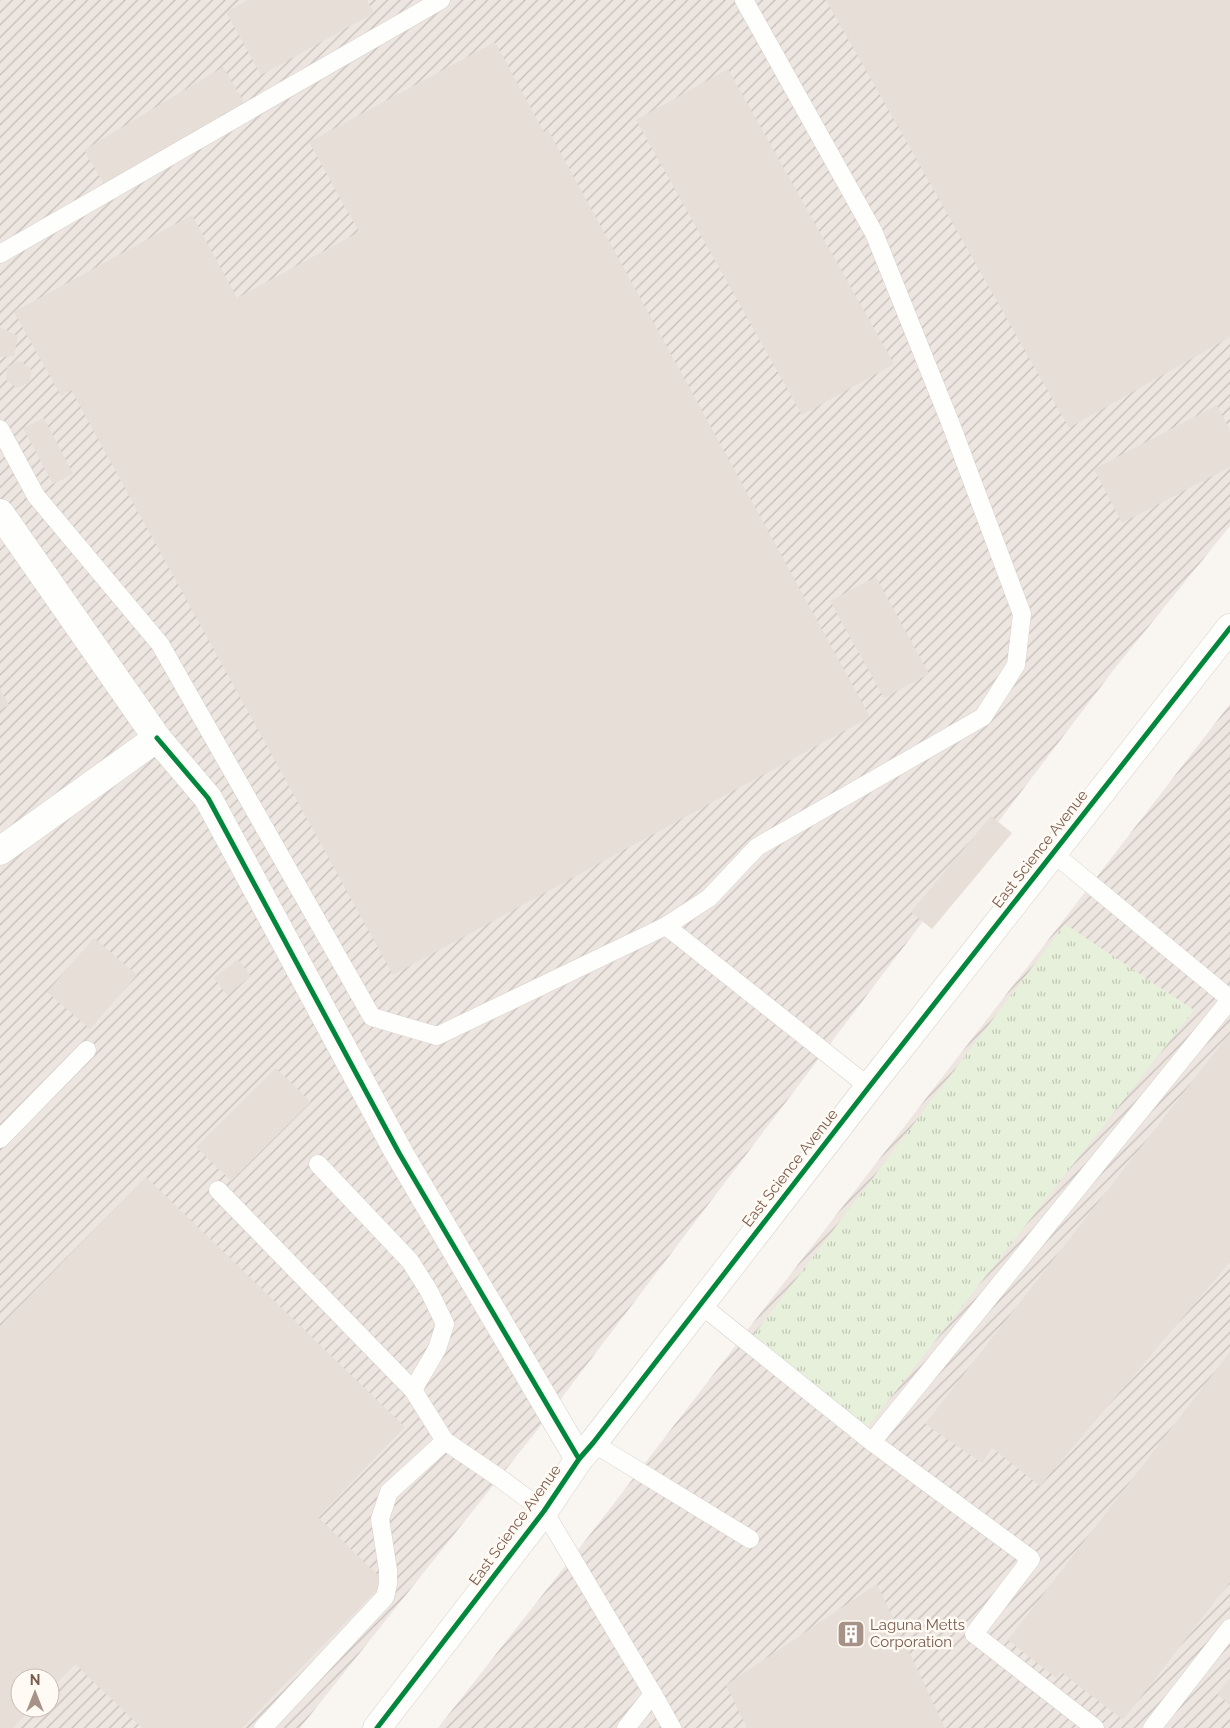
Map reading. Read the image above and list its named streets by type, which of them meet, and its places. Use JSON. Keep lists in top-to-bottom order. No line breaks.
{"streets":{"street":["East Science Avenue"]},"places":{"building":["Laguna Metts Corporation"]},"north":"top"}
